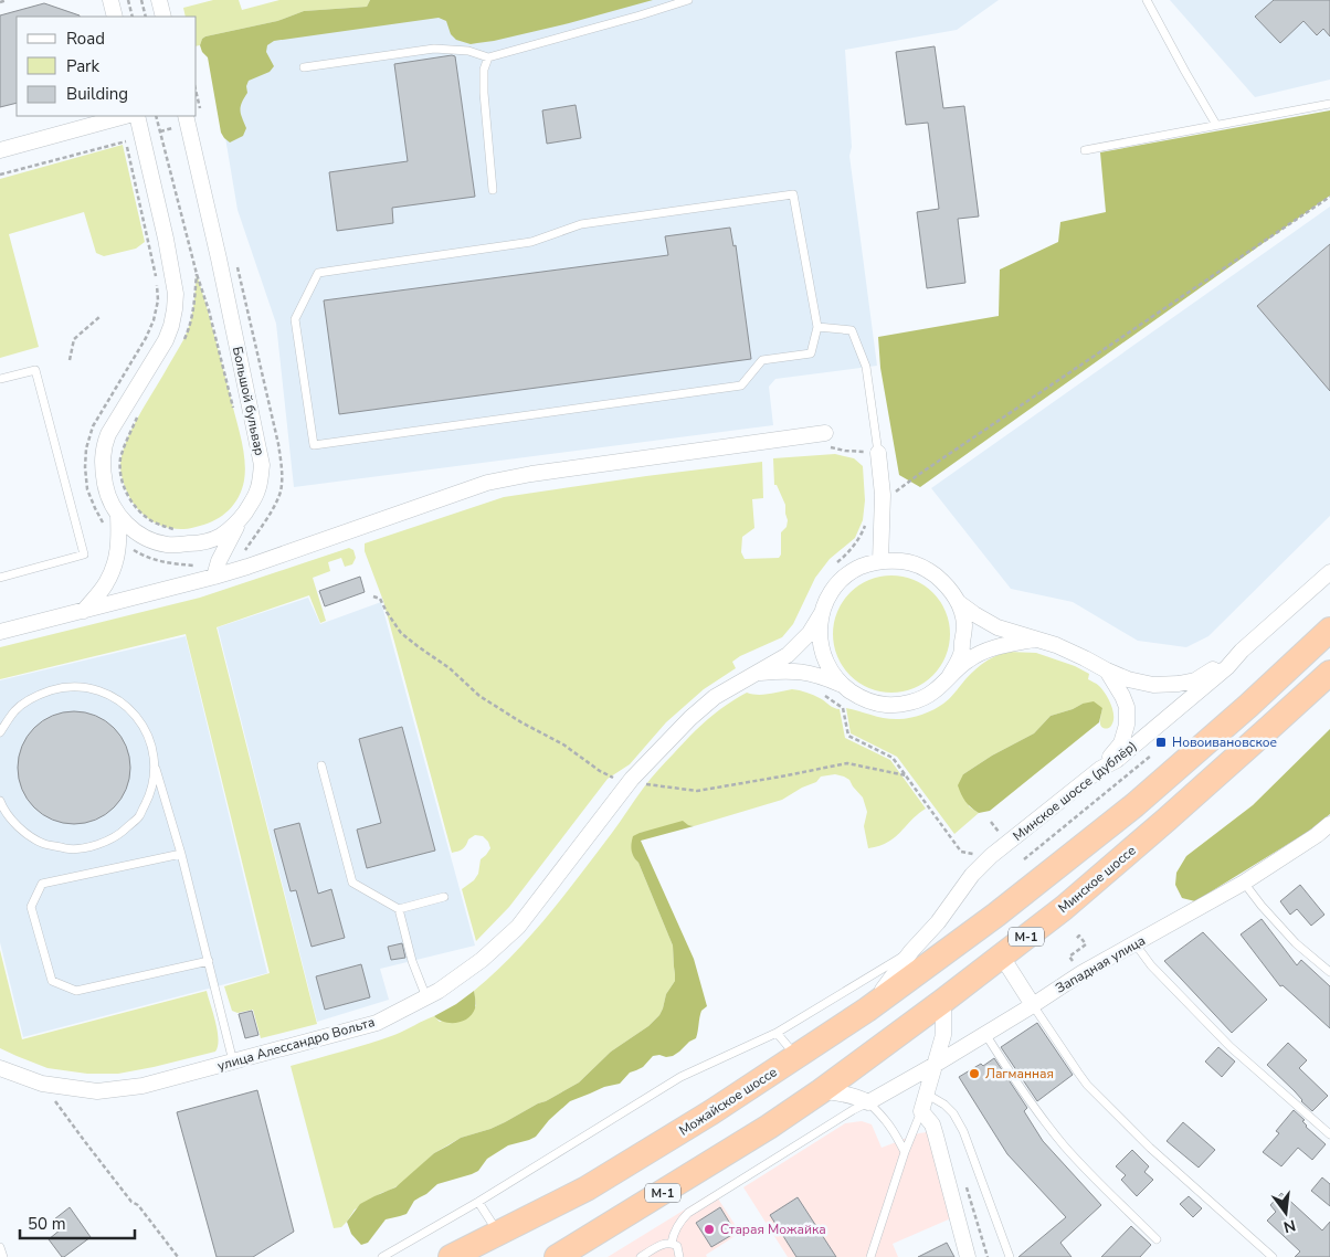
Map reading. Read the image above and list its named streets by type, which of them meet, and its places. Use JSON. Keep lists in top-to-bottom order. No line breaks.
{"streets":{"highway":["Минское шоссе","М-1","Можайское шоссе"],"street":["Большой бульвар","Минское шоссе (дублёр)","Западная улица","улица Алессандро Вольта"]},"crossings":[["Минское шоссе (дублёр)","М-1"],["Минское шоссе (дублёр)","Можайское шоссе"],["М-1","Можайское шоссе"]],"places":{"transit":["Новоивановское"],"other":["Лагманная","Старая Можайка"]},"legend":["Road","Park","Building"],"scale_bar":"50 m","north":"bottom"}
